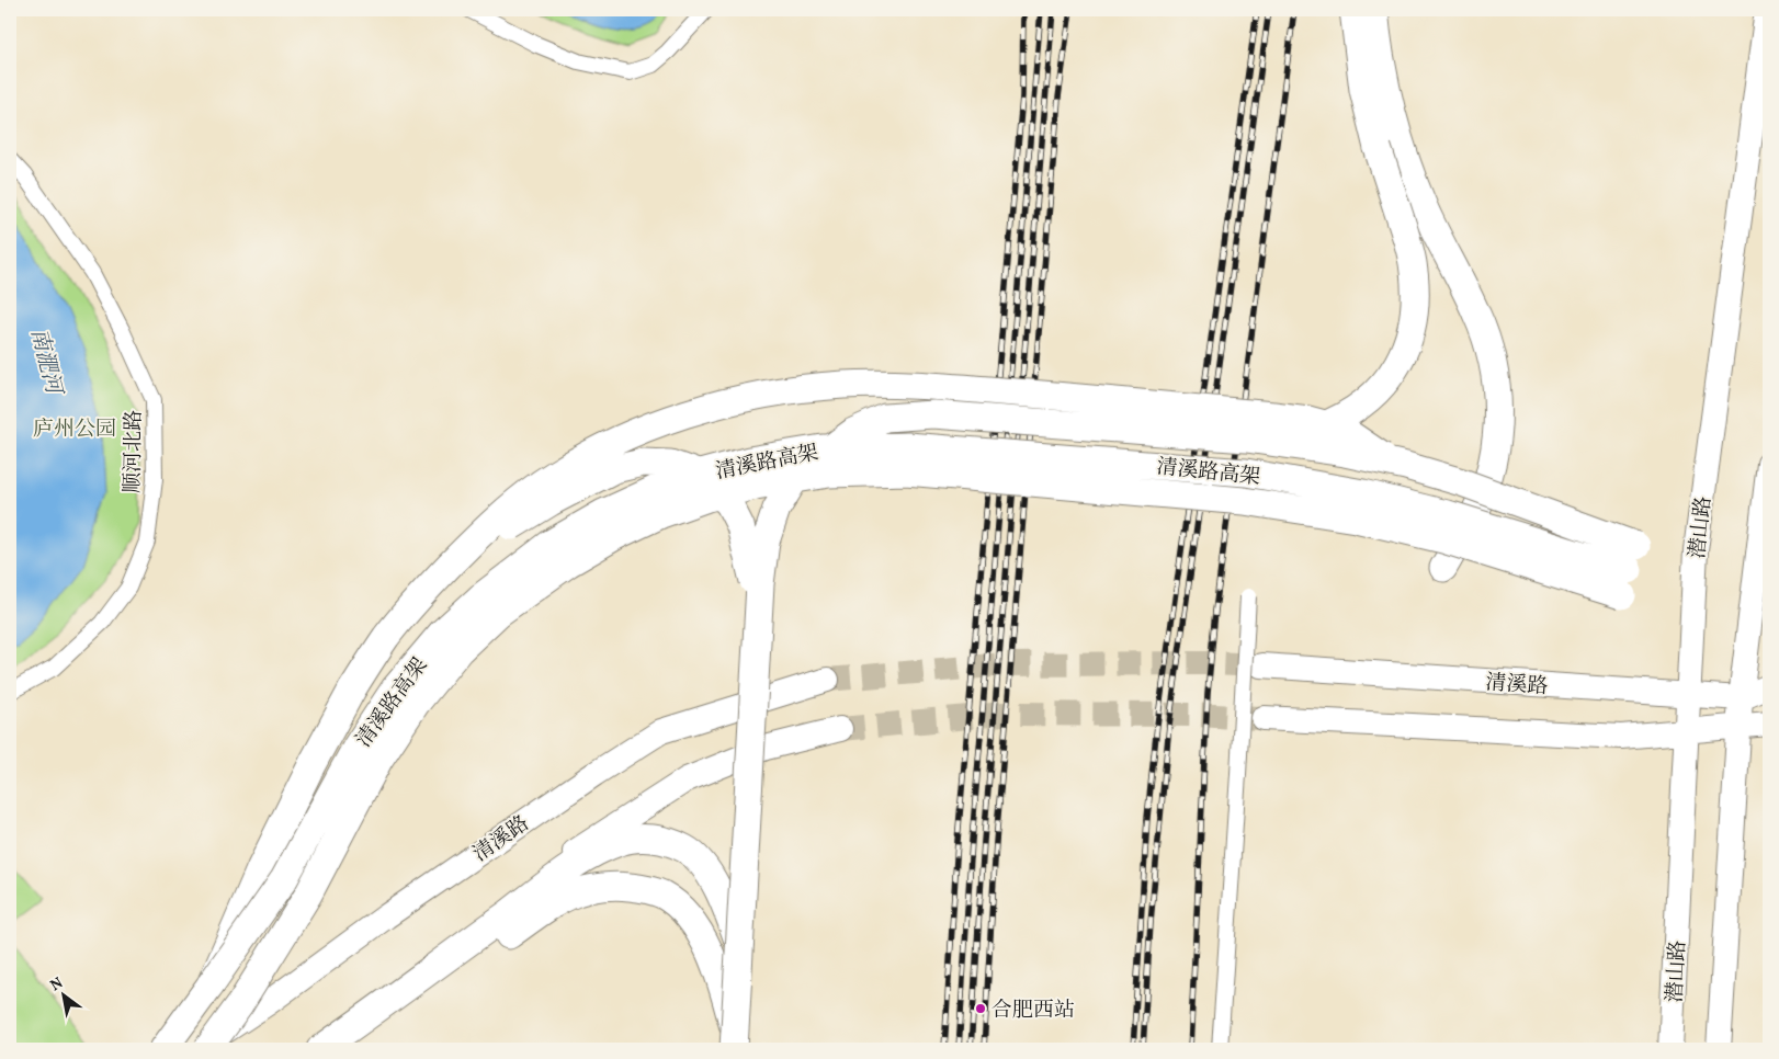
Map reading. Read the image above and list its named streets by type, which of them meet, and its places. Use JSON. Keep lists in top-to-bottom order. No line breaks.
{"streets":{"highway":["清溪路高架"],"main road":["潜山路","清溪路"],"street":["顺河北路"]},"crossings":[["潜山路","清溪路"]],"water":["南淝河"],"parks":["庐州公园"],"places":["合肥西站"],"north":"top left"}
